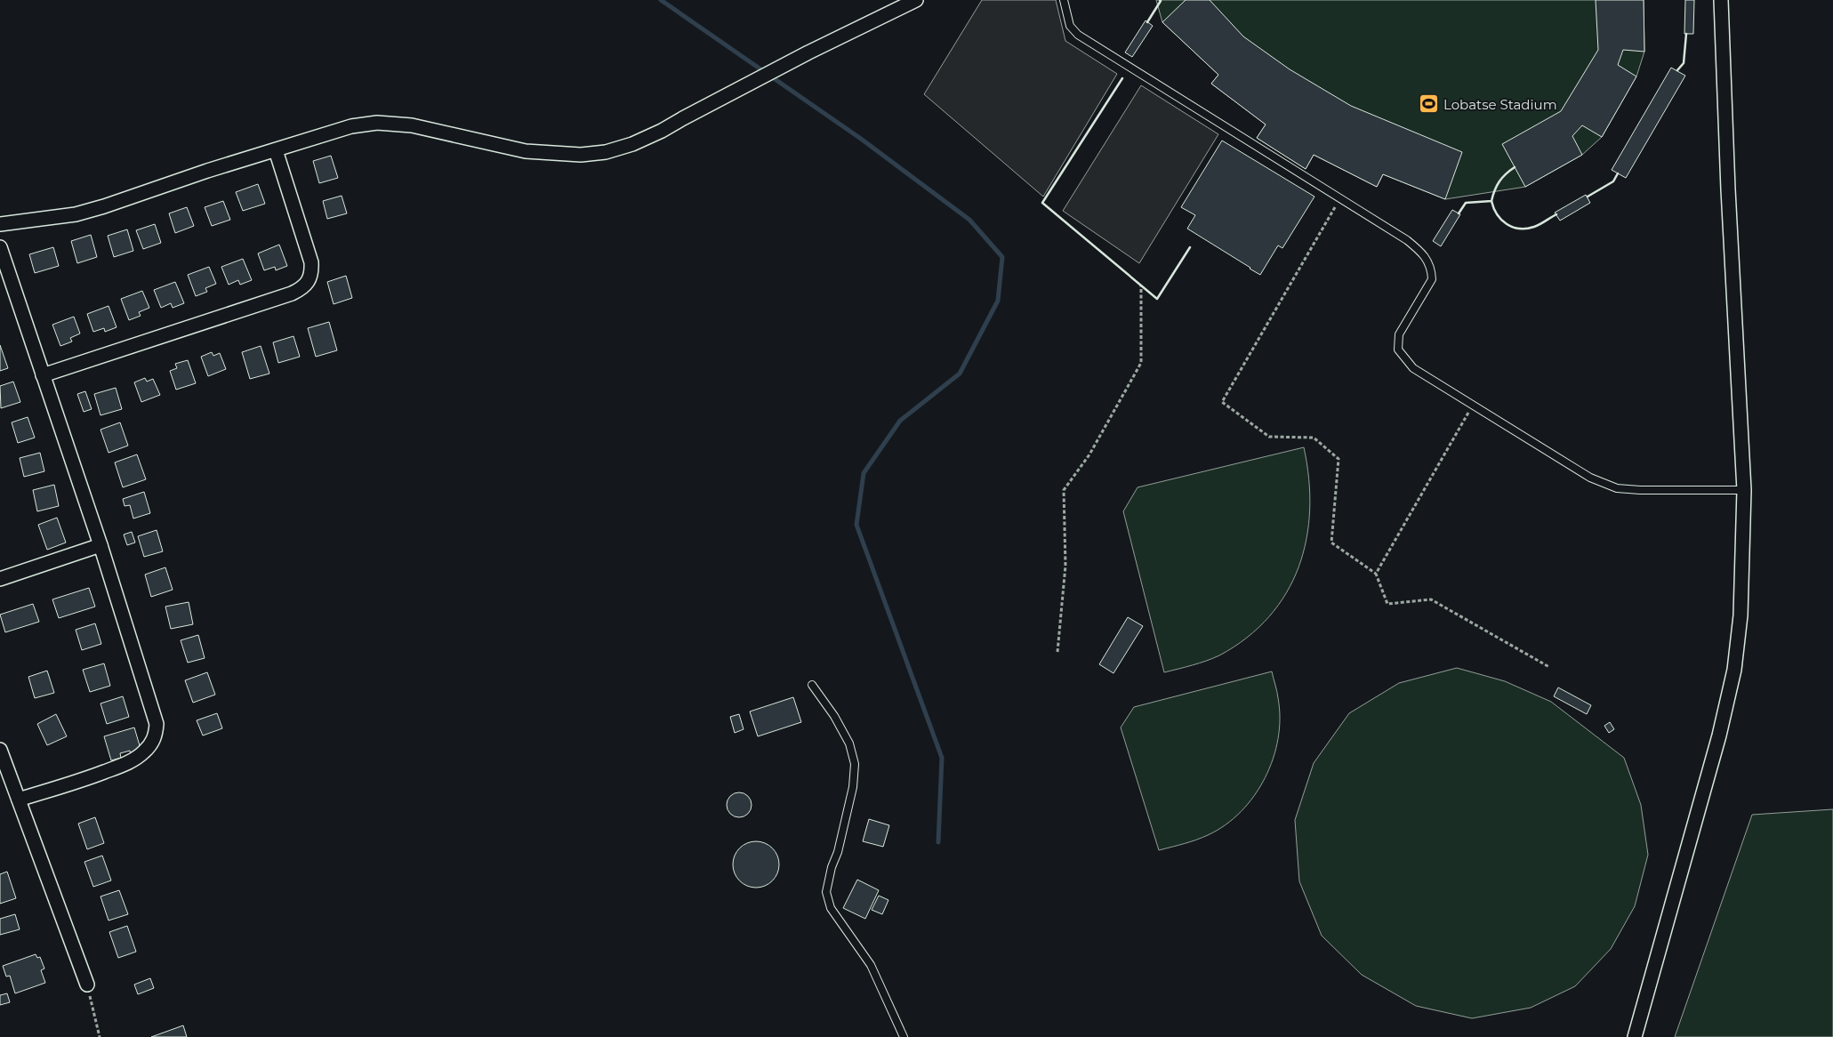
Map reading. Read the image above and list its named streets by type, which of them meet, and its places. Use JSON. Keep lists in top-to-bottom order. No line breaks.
{"places":{"sports":["Lobatse Stadium"]}}
